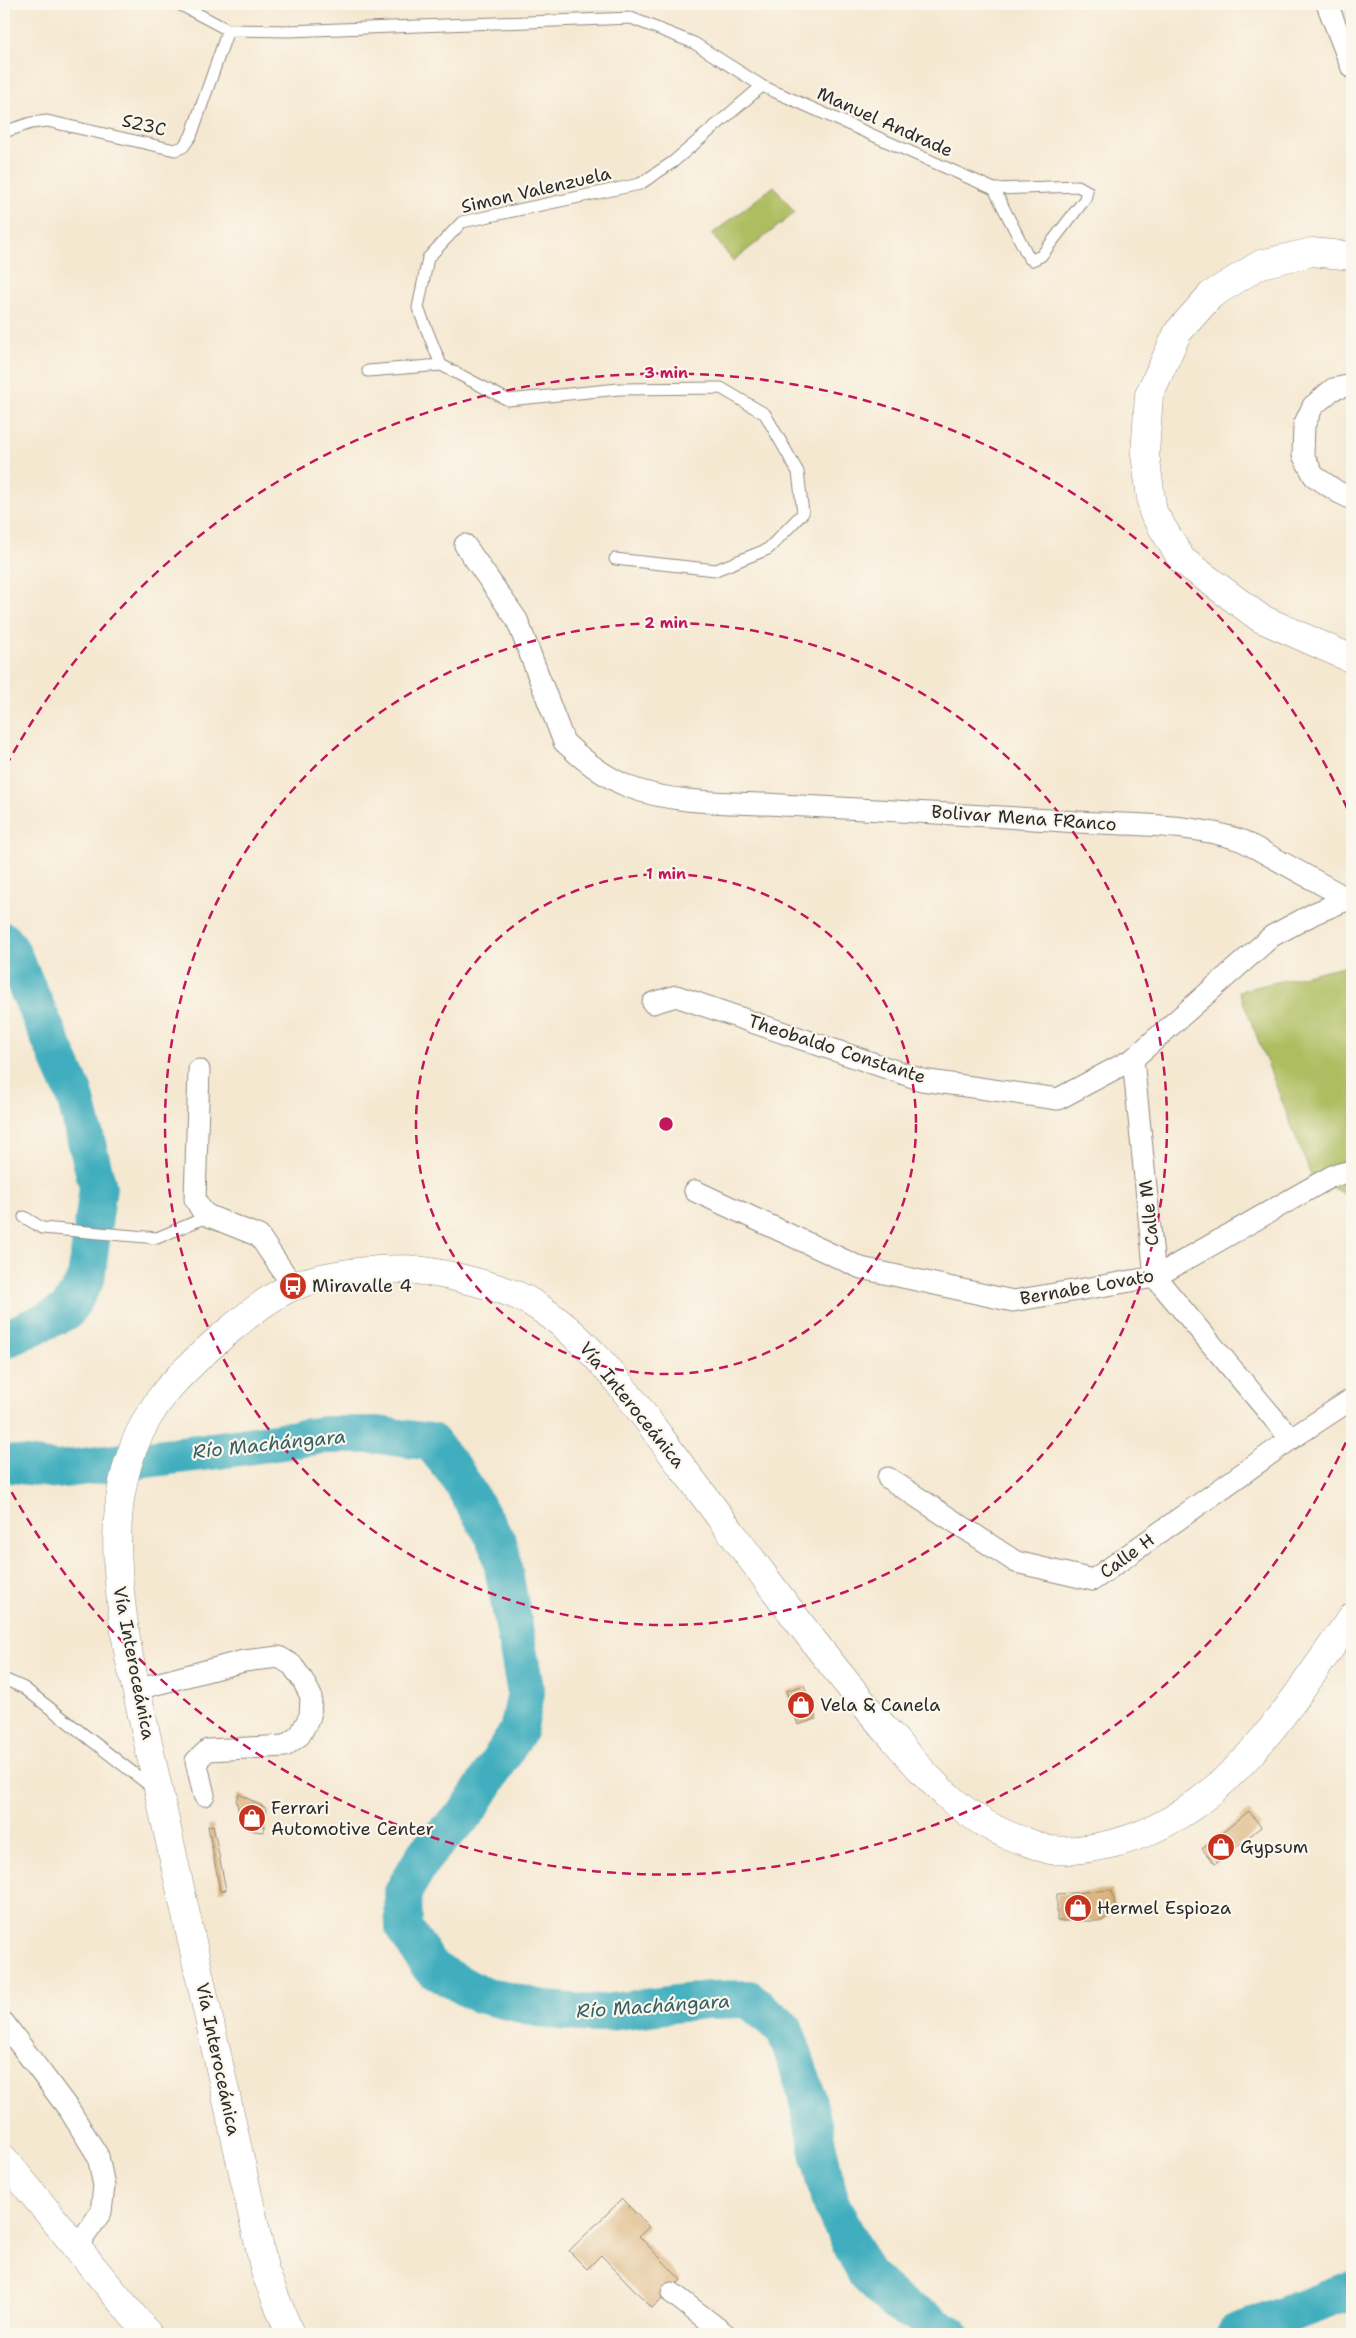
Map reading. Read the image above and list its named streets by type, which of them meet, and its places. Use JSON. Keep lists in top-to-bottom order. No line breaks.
{"streets":{"main road":["Vía Interoceánica"],"street":["Bolivar Mena FRanco","Theobaldo Constante","Calle M","Bernabe Lovato","Calle H"],"lane":["Manuel Andrade","S23C","Simon Valenzuela"]},"crossings":[["Manuel Andrade","Simon Valenzuela"],["Bolivar Mena FRanco","Theobaldo Constante"],["Theobaldo Constante","Calle M"],["Calle M","Bernabe Lovato"]],"water":["Río Machángara"],"places":{"bus stop":["Miravalle 4"],"shop":["Vela & Canela","Ferrari Automotive Center","Gypsum","Hermel Espioza"]},"rings":["3 min","2 min","1 min"]}
